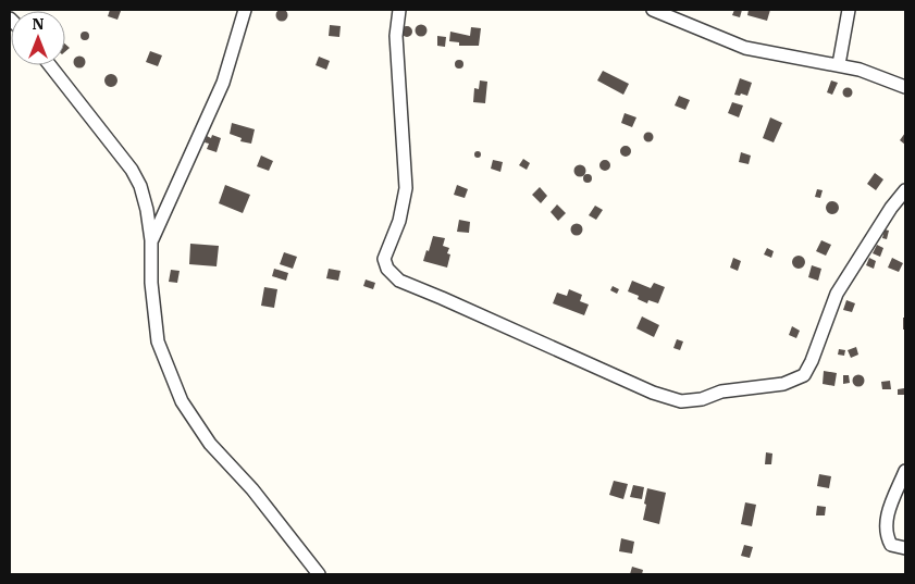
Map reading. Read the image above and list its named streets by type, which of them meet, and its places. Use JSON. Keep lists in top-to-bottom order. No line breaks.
{"north":"top"}
